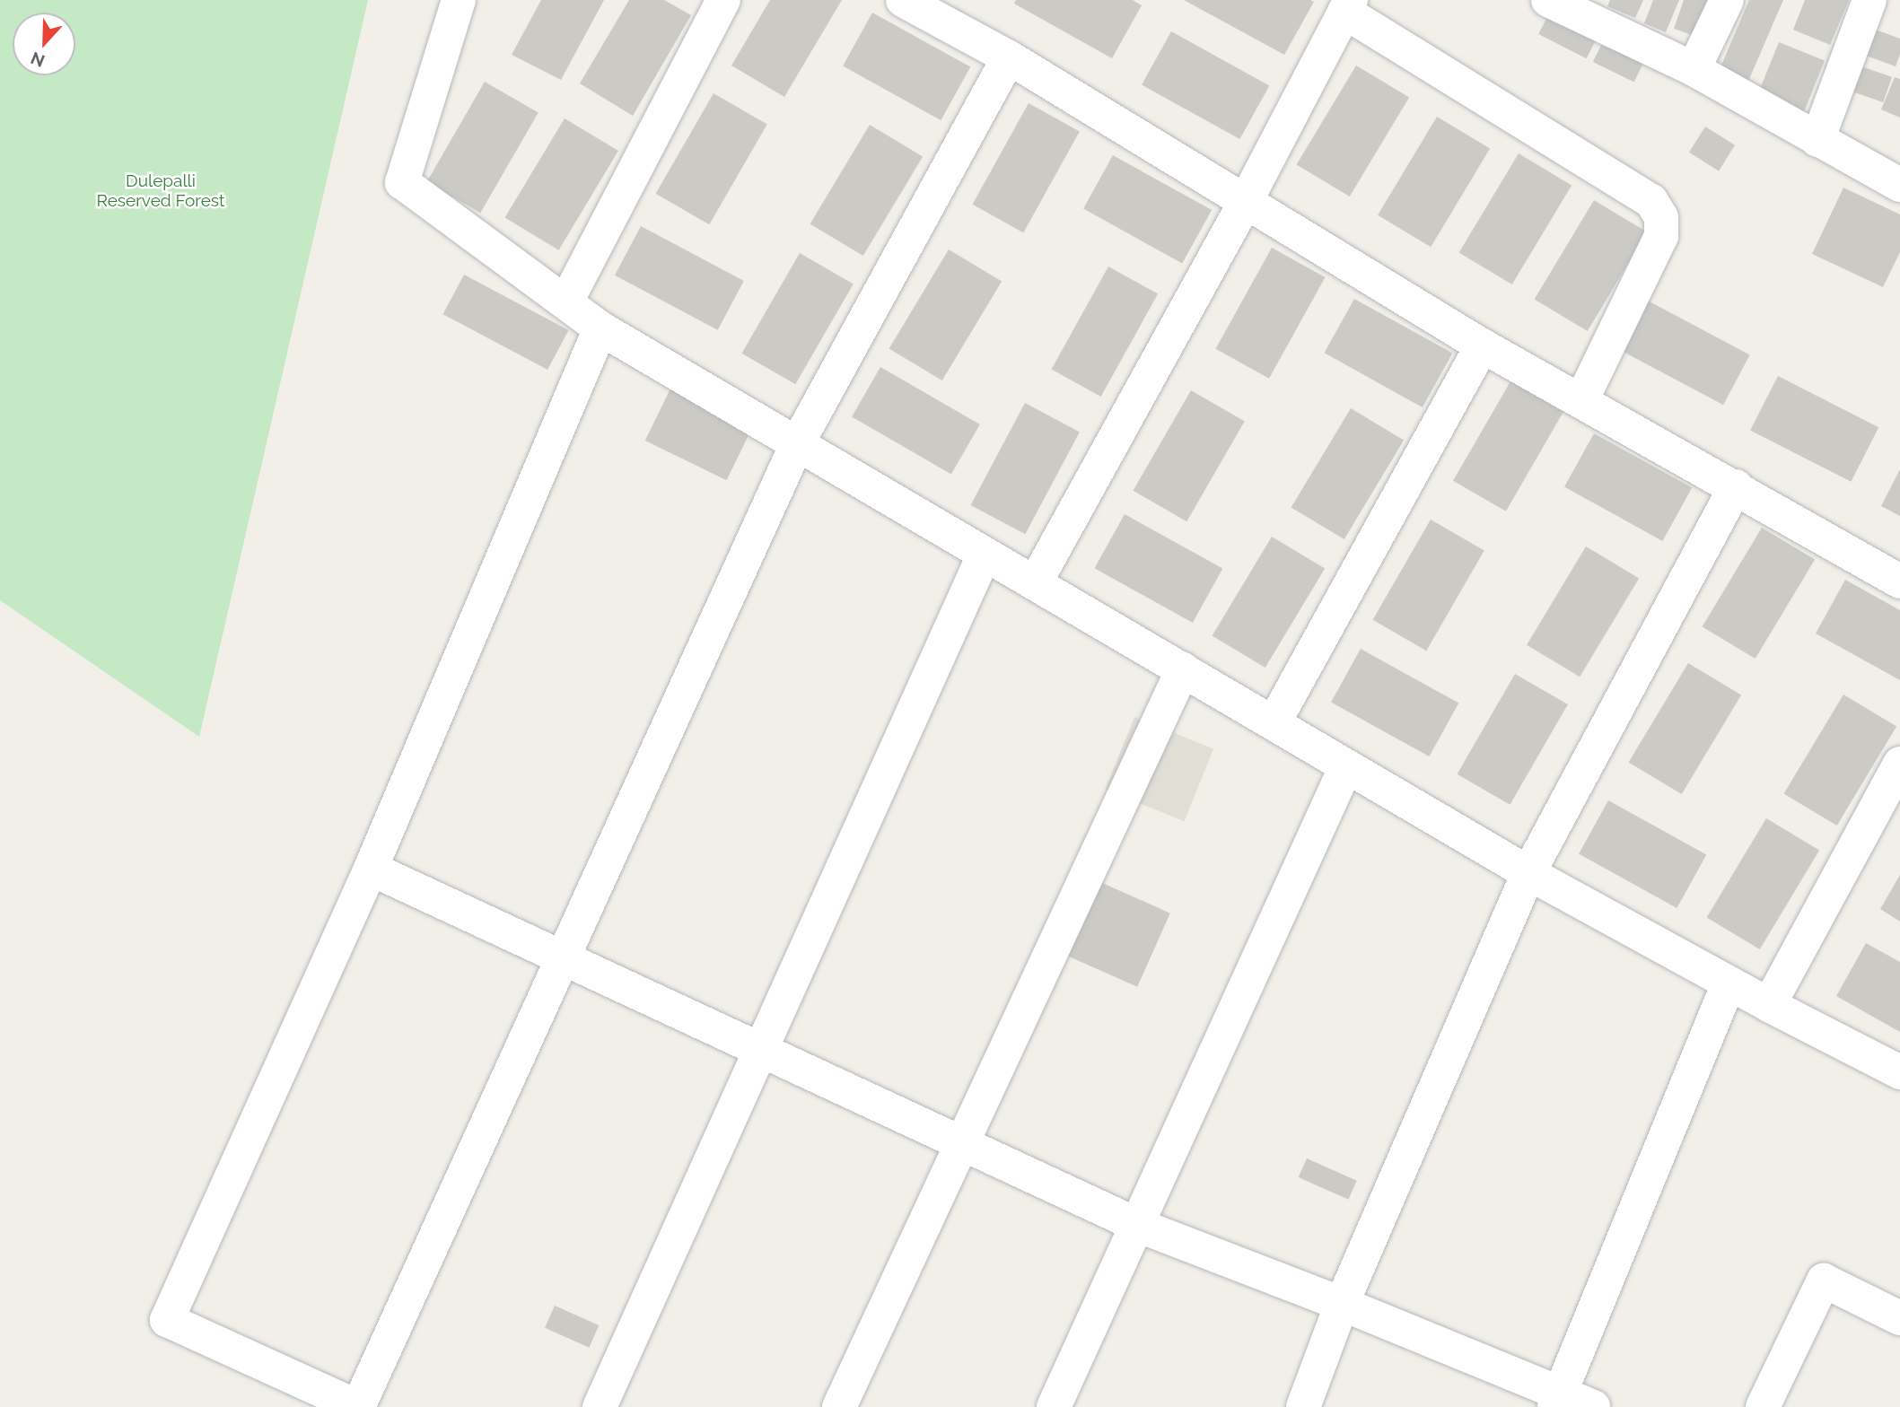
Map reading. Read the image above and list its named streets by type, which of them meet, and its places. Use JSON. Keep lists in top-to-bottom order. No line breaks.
{"parks":["Dulepalli Reserved Forest"],"north":"bottom"}
